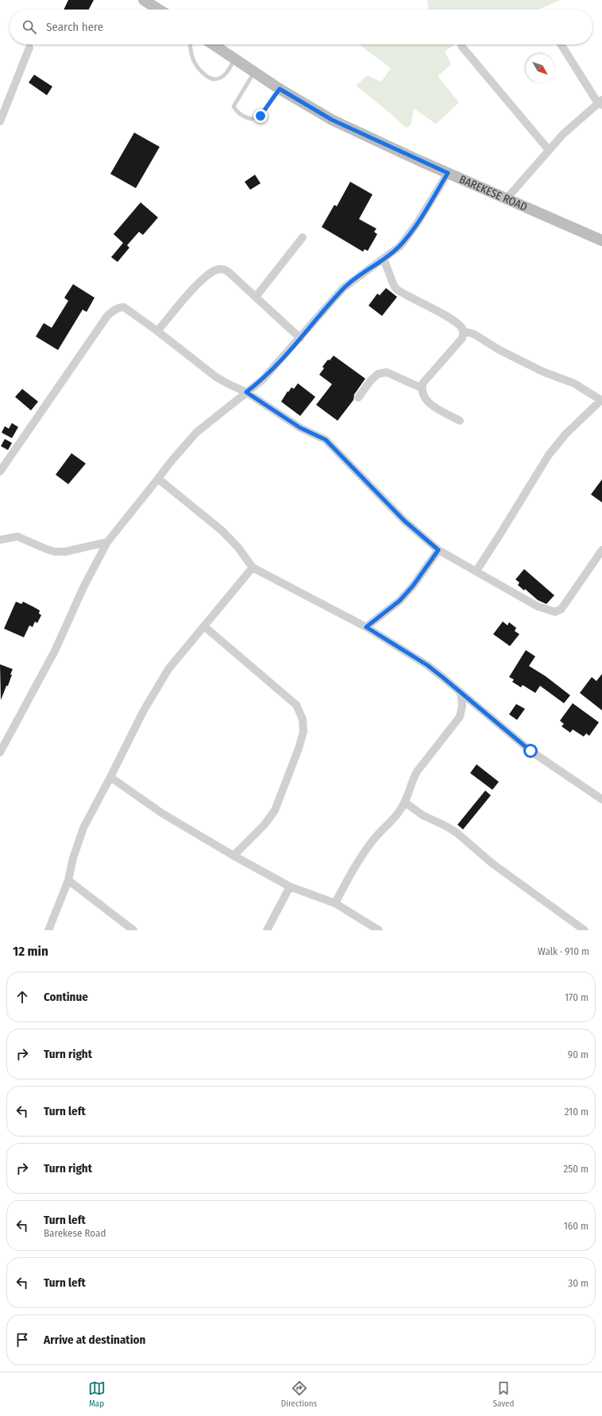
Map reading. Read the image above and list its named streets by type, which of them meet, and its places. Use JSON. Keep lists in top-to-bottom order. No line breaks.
{"streets":{"main road":["BAREKESE ROAD"]},"north":"bottom right","page":{"search":"Search here","heading":["12 min","Walk · 910 m"],"list":[["Continue","170 m"],["Turn right","90 m"],["Turn left","210 m"],["Turn right","250 m"],["Turn left","Barekese Road","160 m"],["Turn left","30 m"],"Arrive at destination"],"nav":["Map","Directions","Saved"]}}
